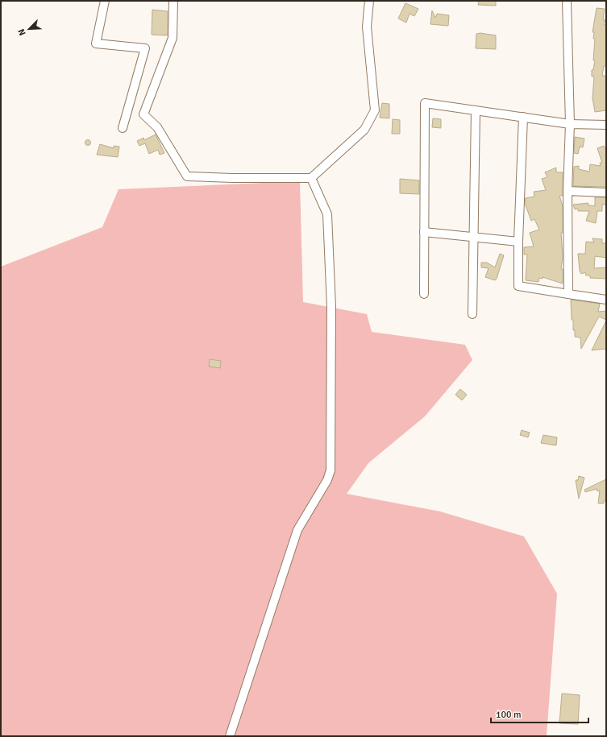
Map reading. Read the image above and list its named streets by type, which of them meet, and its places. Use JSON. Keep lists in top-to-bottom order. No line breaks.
{"scale_bar":"100 m","north":"bottom left"}
